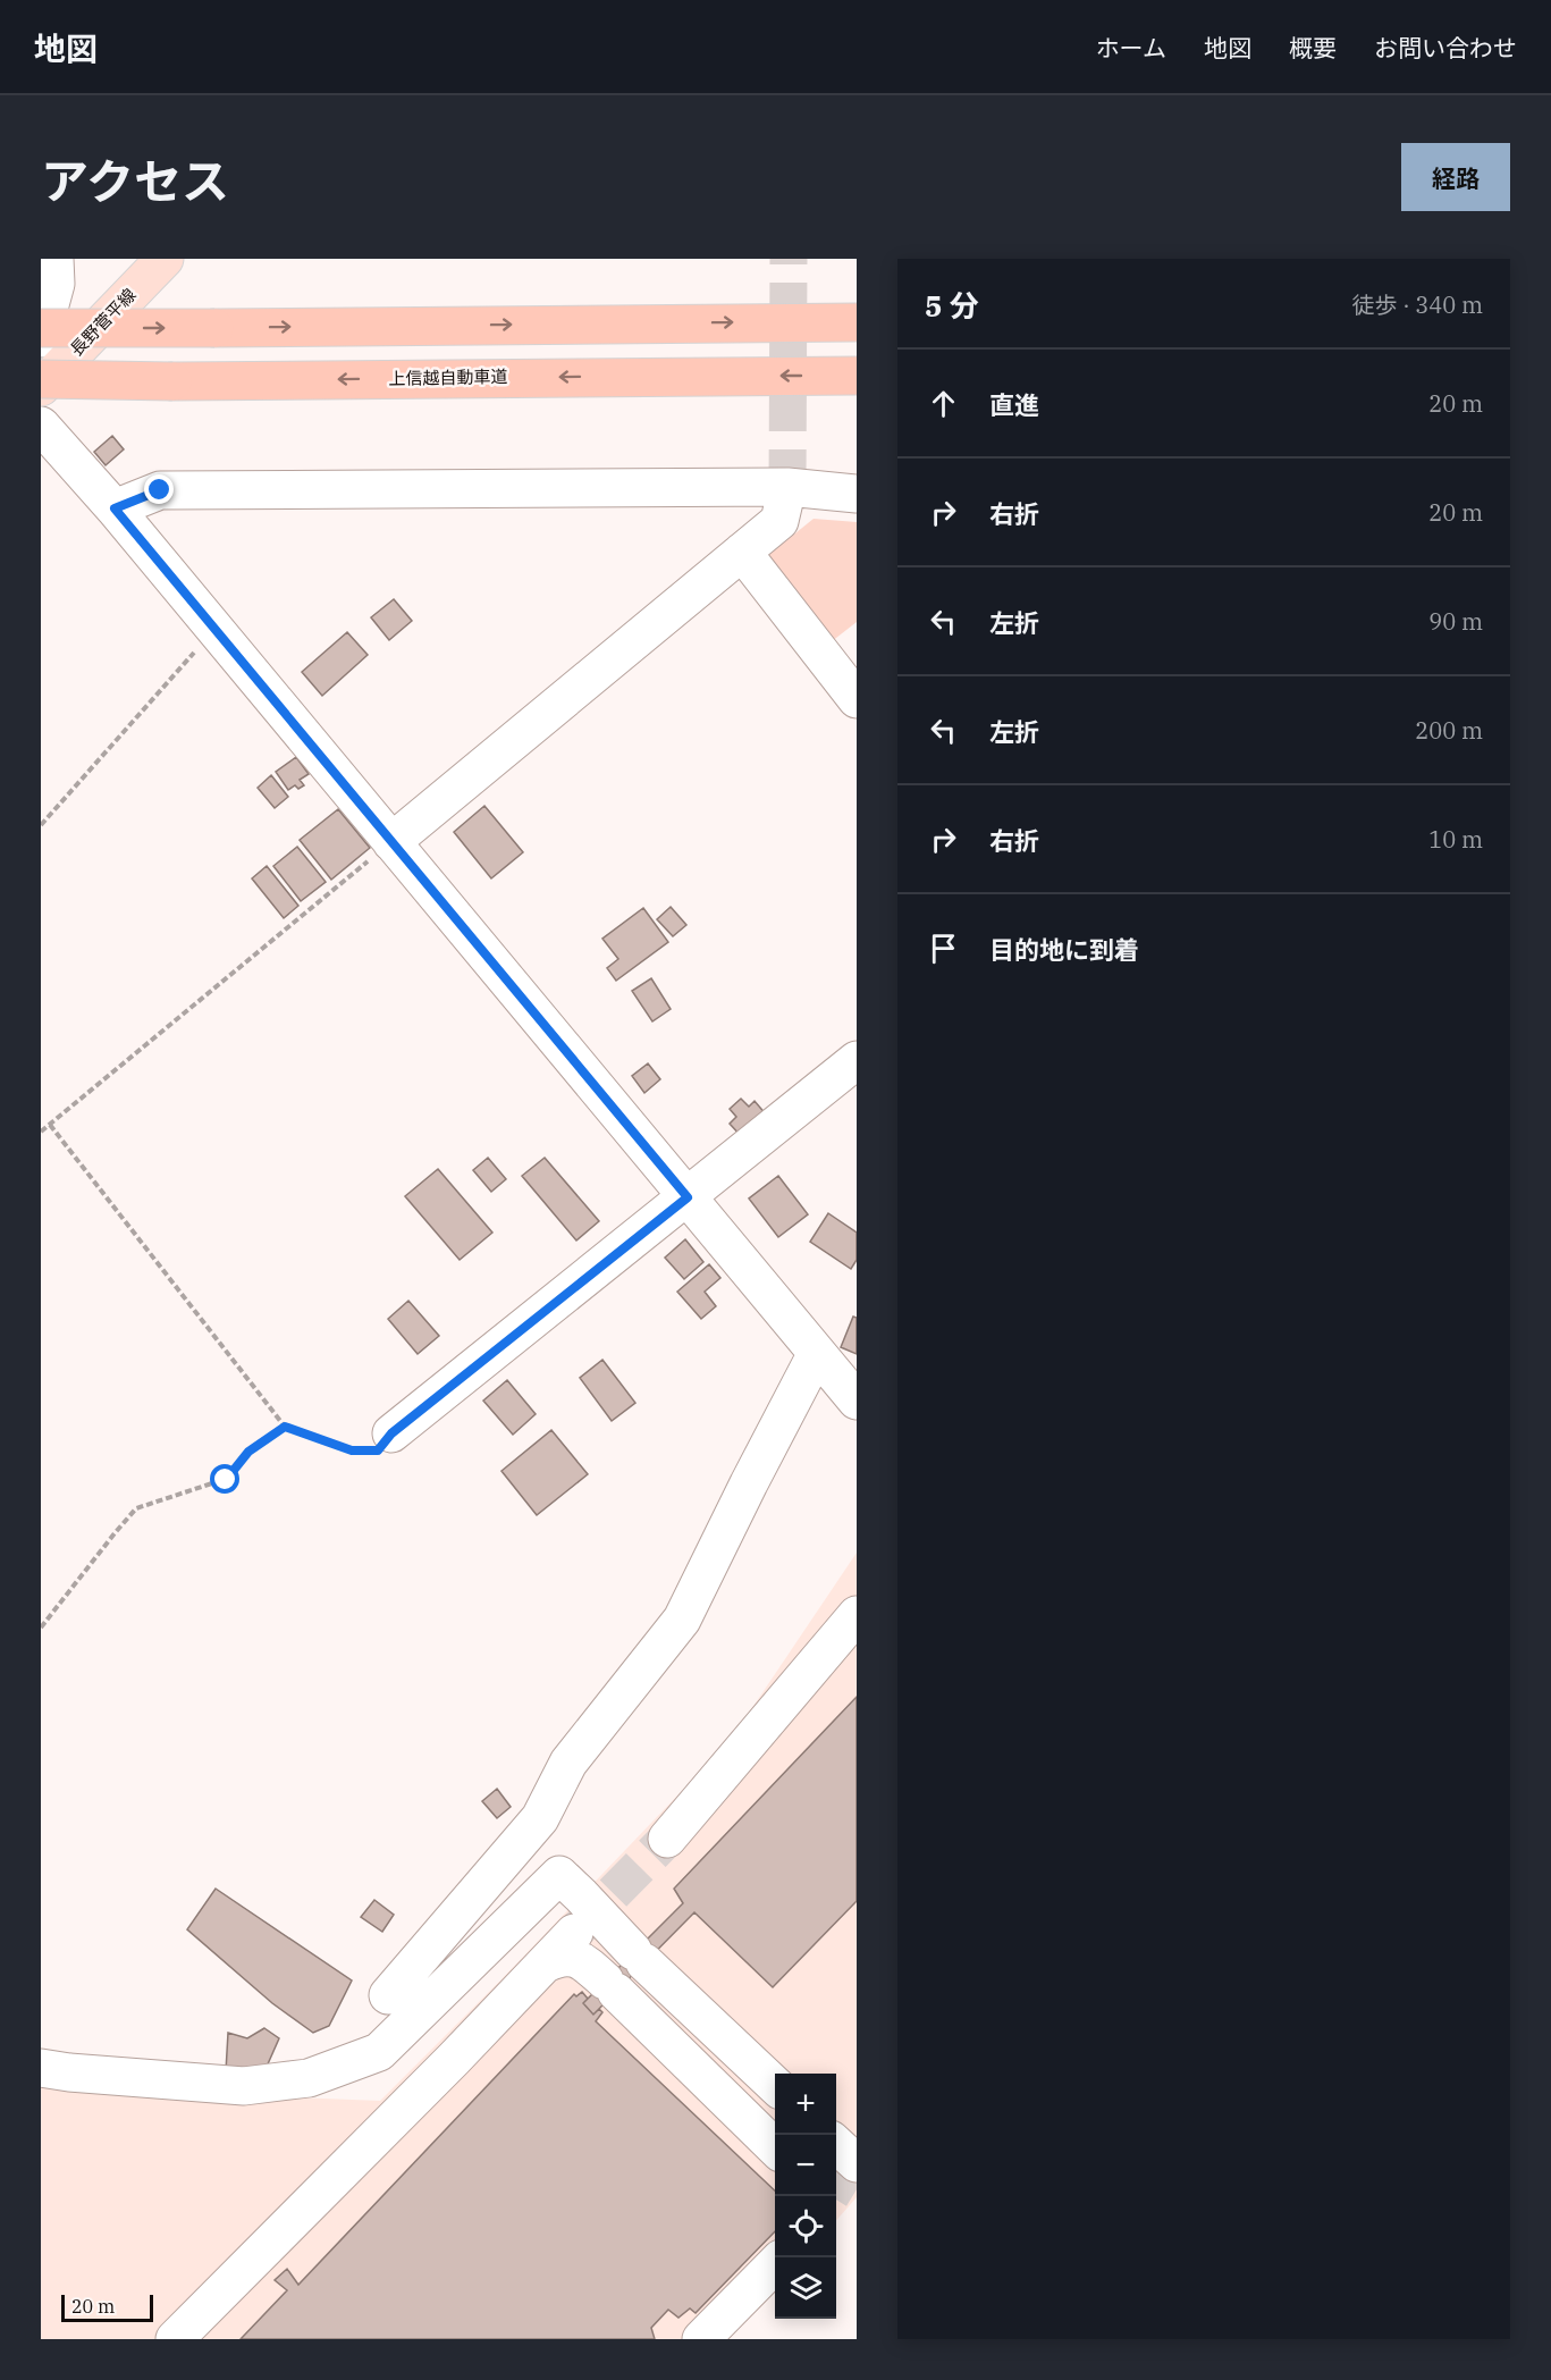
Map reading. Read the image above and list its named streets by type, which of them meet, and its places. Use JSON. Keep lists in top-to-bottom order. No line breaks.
{"streets":{"highway":["上信越自動車道"],"main road":["長野菅平線"]},"scale_bar":"20 m","page":{"header":"地図","nav":["ホーム","地図","概要","お問い合わせ"],"title":"アクセス","buttons":"経路","heading":["5 分","徒歩 · 340 m"],"list":[["直進","20 m"],["右折","20 m"],["左折","90 m"],["左折","200 m"],["右折","10 m"],"目的地に到着"],"map_buttons":["+","−"],"scale":"20 m"}}
